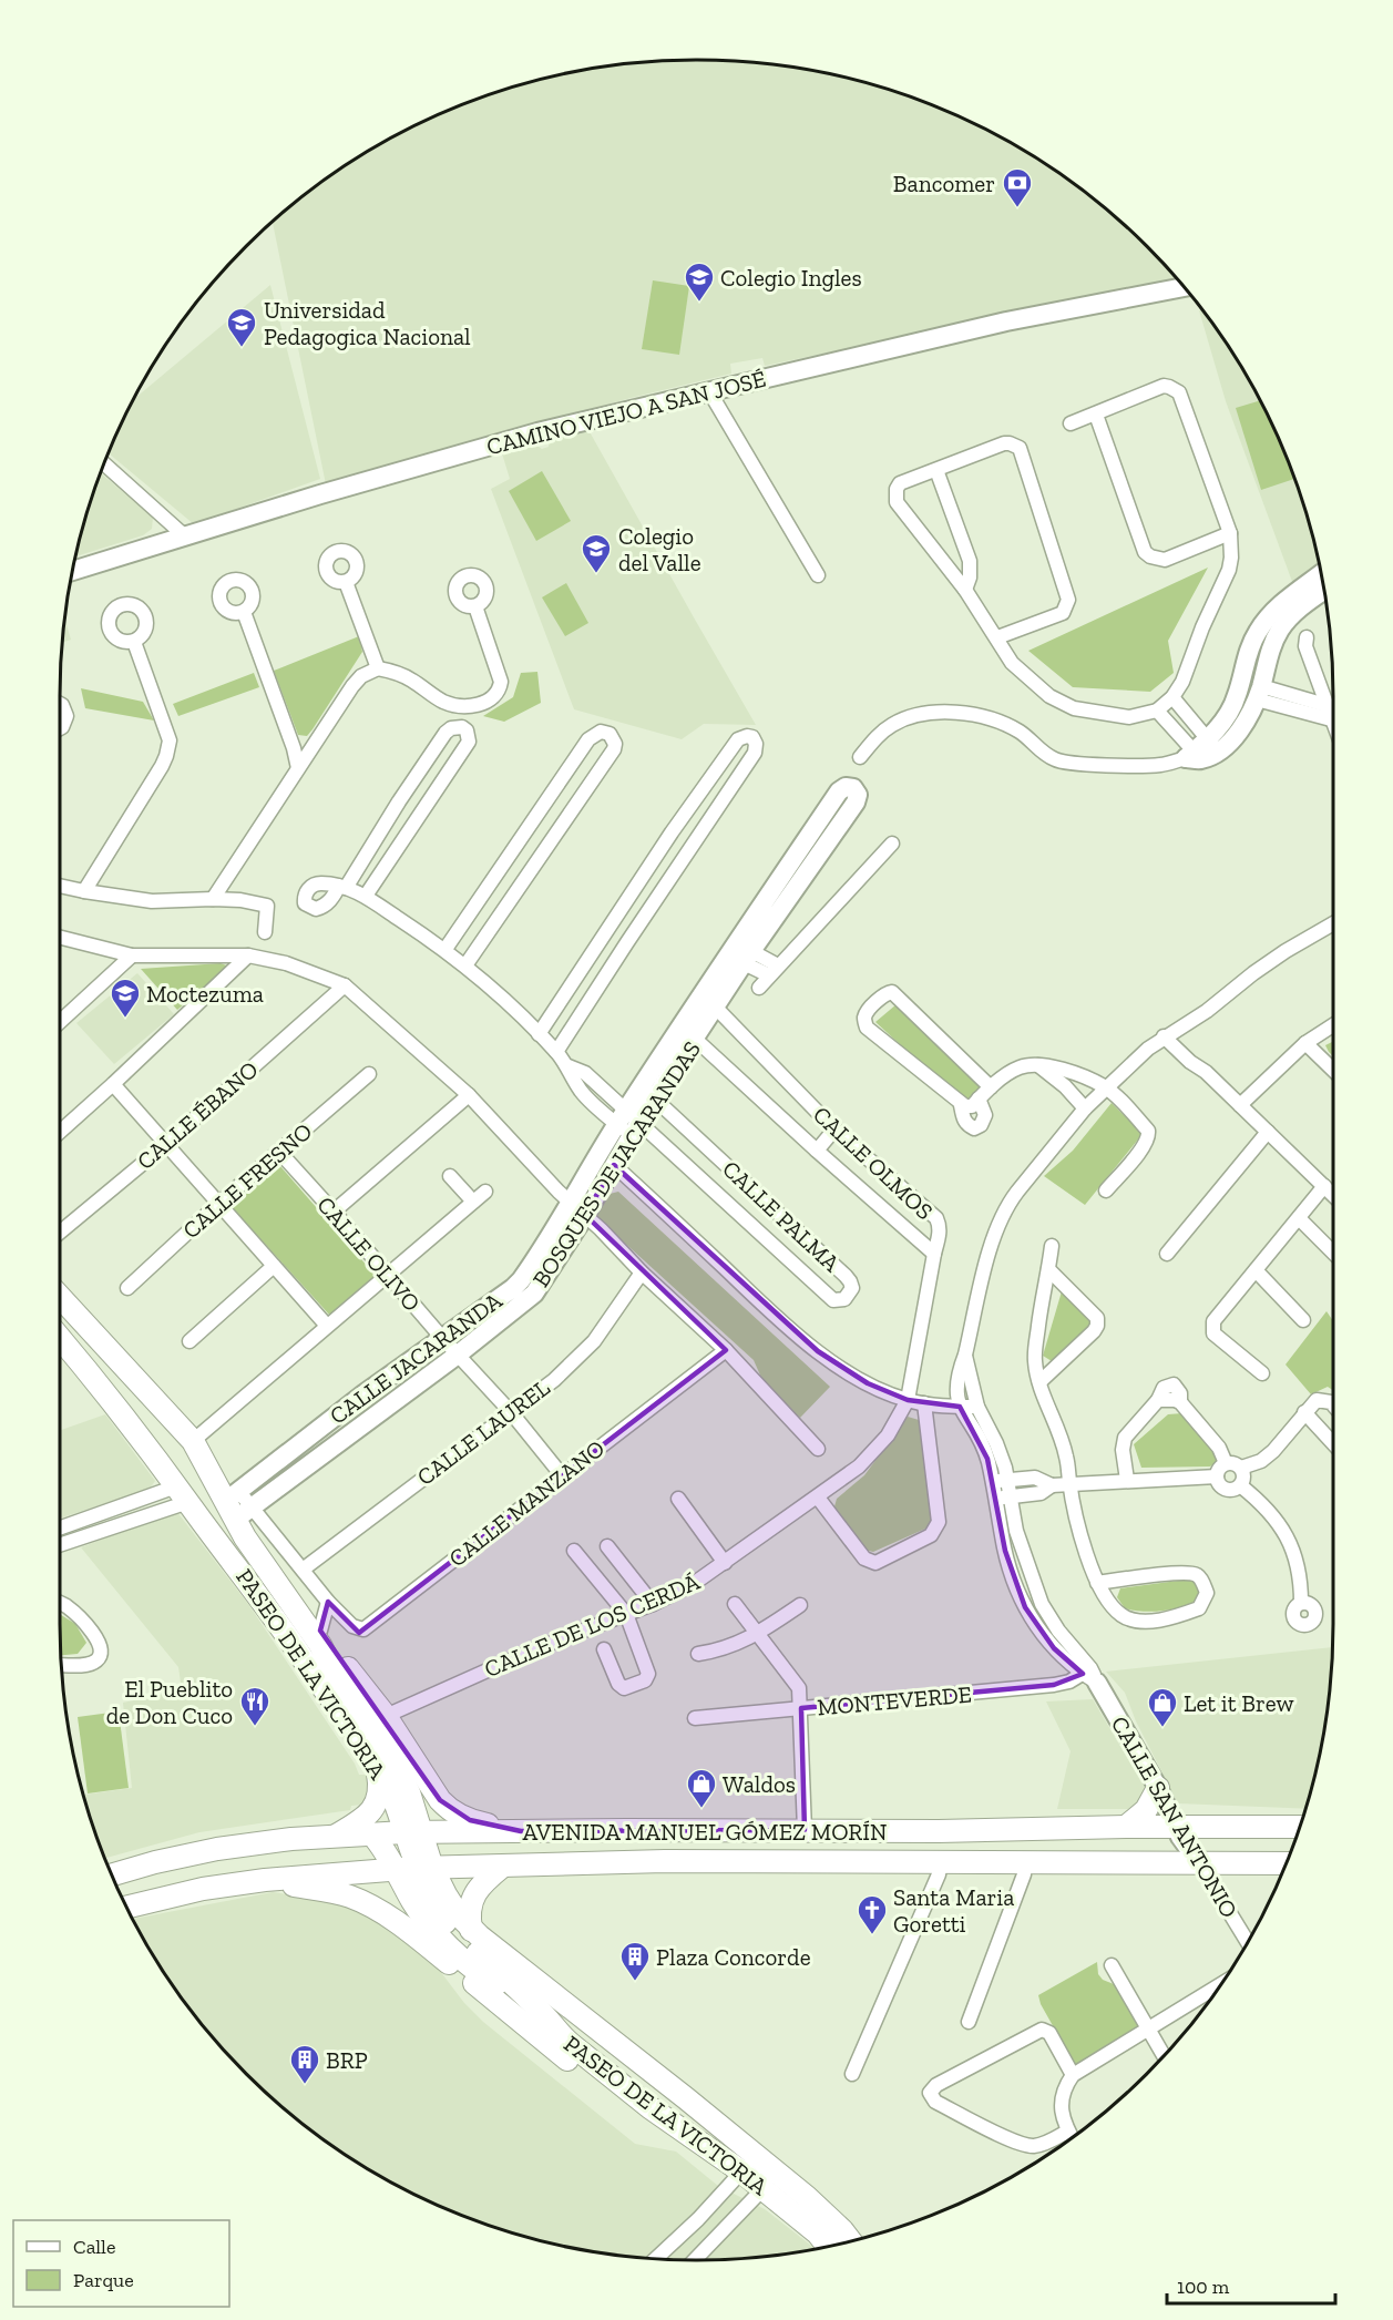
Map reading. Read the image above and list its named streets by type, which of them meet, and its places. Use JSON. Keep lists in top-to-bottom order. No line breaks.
{"streets":{"main road":["PASEO DE LA VICTORIA","AVENIDA MANUEL GÓMEZ MORÍN"],"street":["CAMINO VIEJO A SAN JOSÉ","CALLE ÉBANO","CALLE OLMOS","BOSQUES DE JACARANDAS","CALLE FRESNO","CALLE PALMA","CALLE OLIVO","CALLE JACARANDA","CALLE LAUREL","CALLE MANZANO","CALLE DE LOS CERDÁ","MONTEVERDE","CALLE SAN ANTONIO"]},"crossings":[["CALLE OLMOS","BOSQUES DE JACARANDAS"],["CALLE OLMOS","CALLE DE LOS CERDÁ"],["BOSQUES DE JACARANDAS","CALLE PALMA"],["BOSQUES DE JACARANDAS","CALLE OLIVO"],["BOSQUES DE JACARANDAS","CALLE JACARANDA"],["BOSQUES DE JACARANDAS","CALLE MANZANO"],["CALLE FRESNO","CALLE OLIVO"],["CALLE PALMA","CALLE JACARANDA"],["CALLE OLIVO","CALLE JACARANDA"],["CALLE OLIVO","CALLE LAUREL"],["CALLE OLIVO","CALLE MANZANO"],["CALLE JACARANDA","CALLE MANZANO"],["CALLE LAUREL","CALLE MANZANO"],["PASEO DE LA VICTORIA","AVENIDA MANUEL GÓMEZ MORÍN"],["MONTEVERDE","CALLE SAN ANTONIO"],["CALLE SAN ANTONIO","AVENIDA MANUEL GÓMEZ MORÍN"]],"places":{"bank":["Bancomer"],"school or university":["Colegio Ingles","Universidad Pedagogica Nacional","Colegio del Valle","Moctezuma"],"restaurant":["El Pueblito de Don Cuco"],"shop":["Let it Brew","Waldos"],"church":["Santa Maria Goretti"],"building":["Plaza Concorde","BRP"]},"legend":["Calle","Parque"],"scale_bar":"100 m"}
